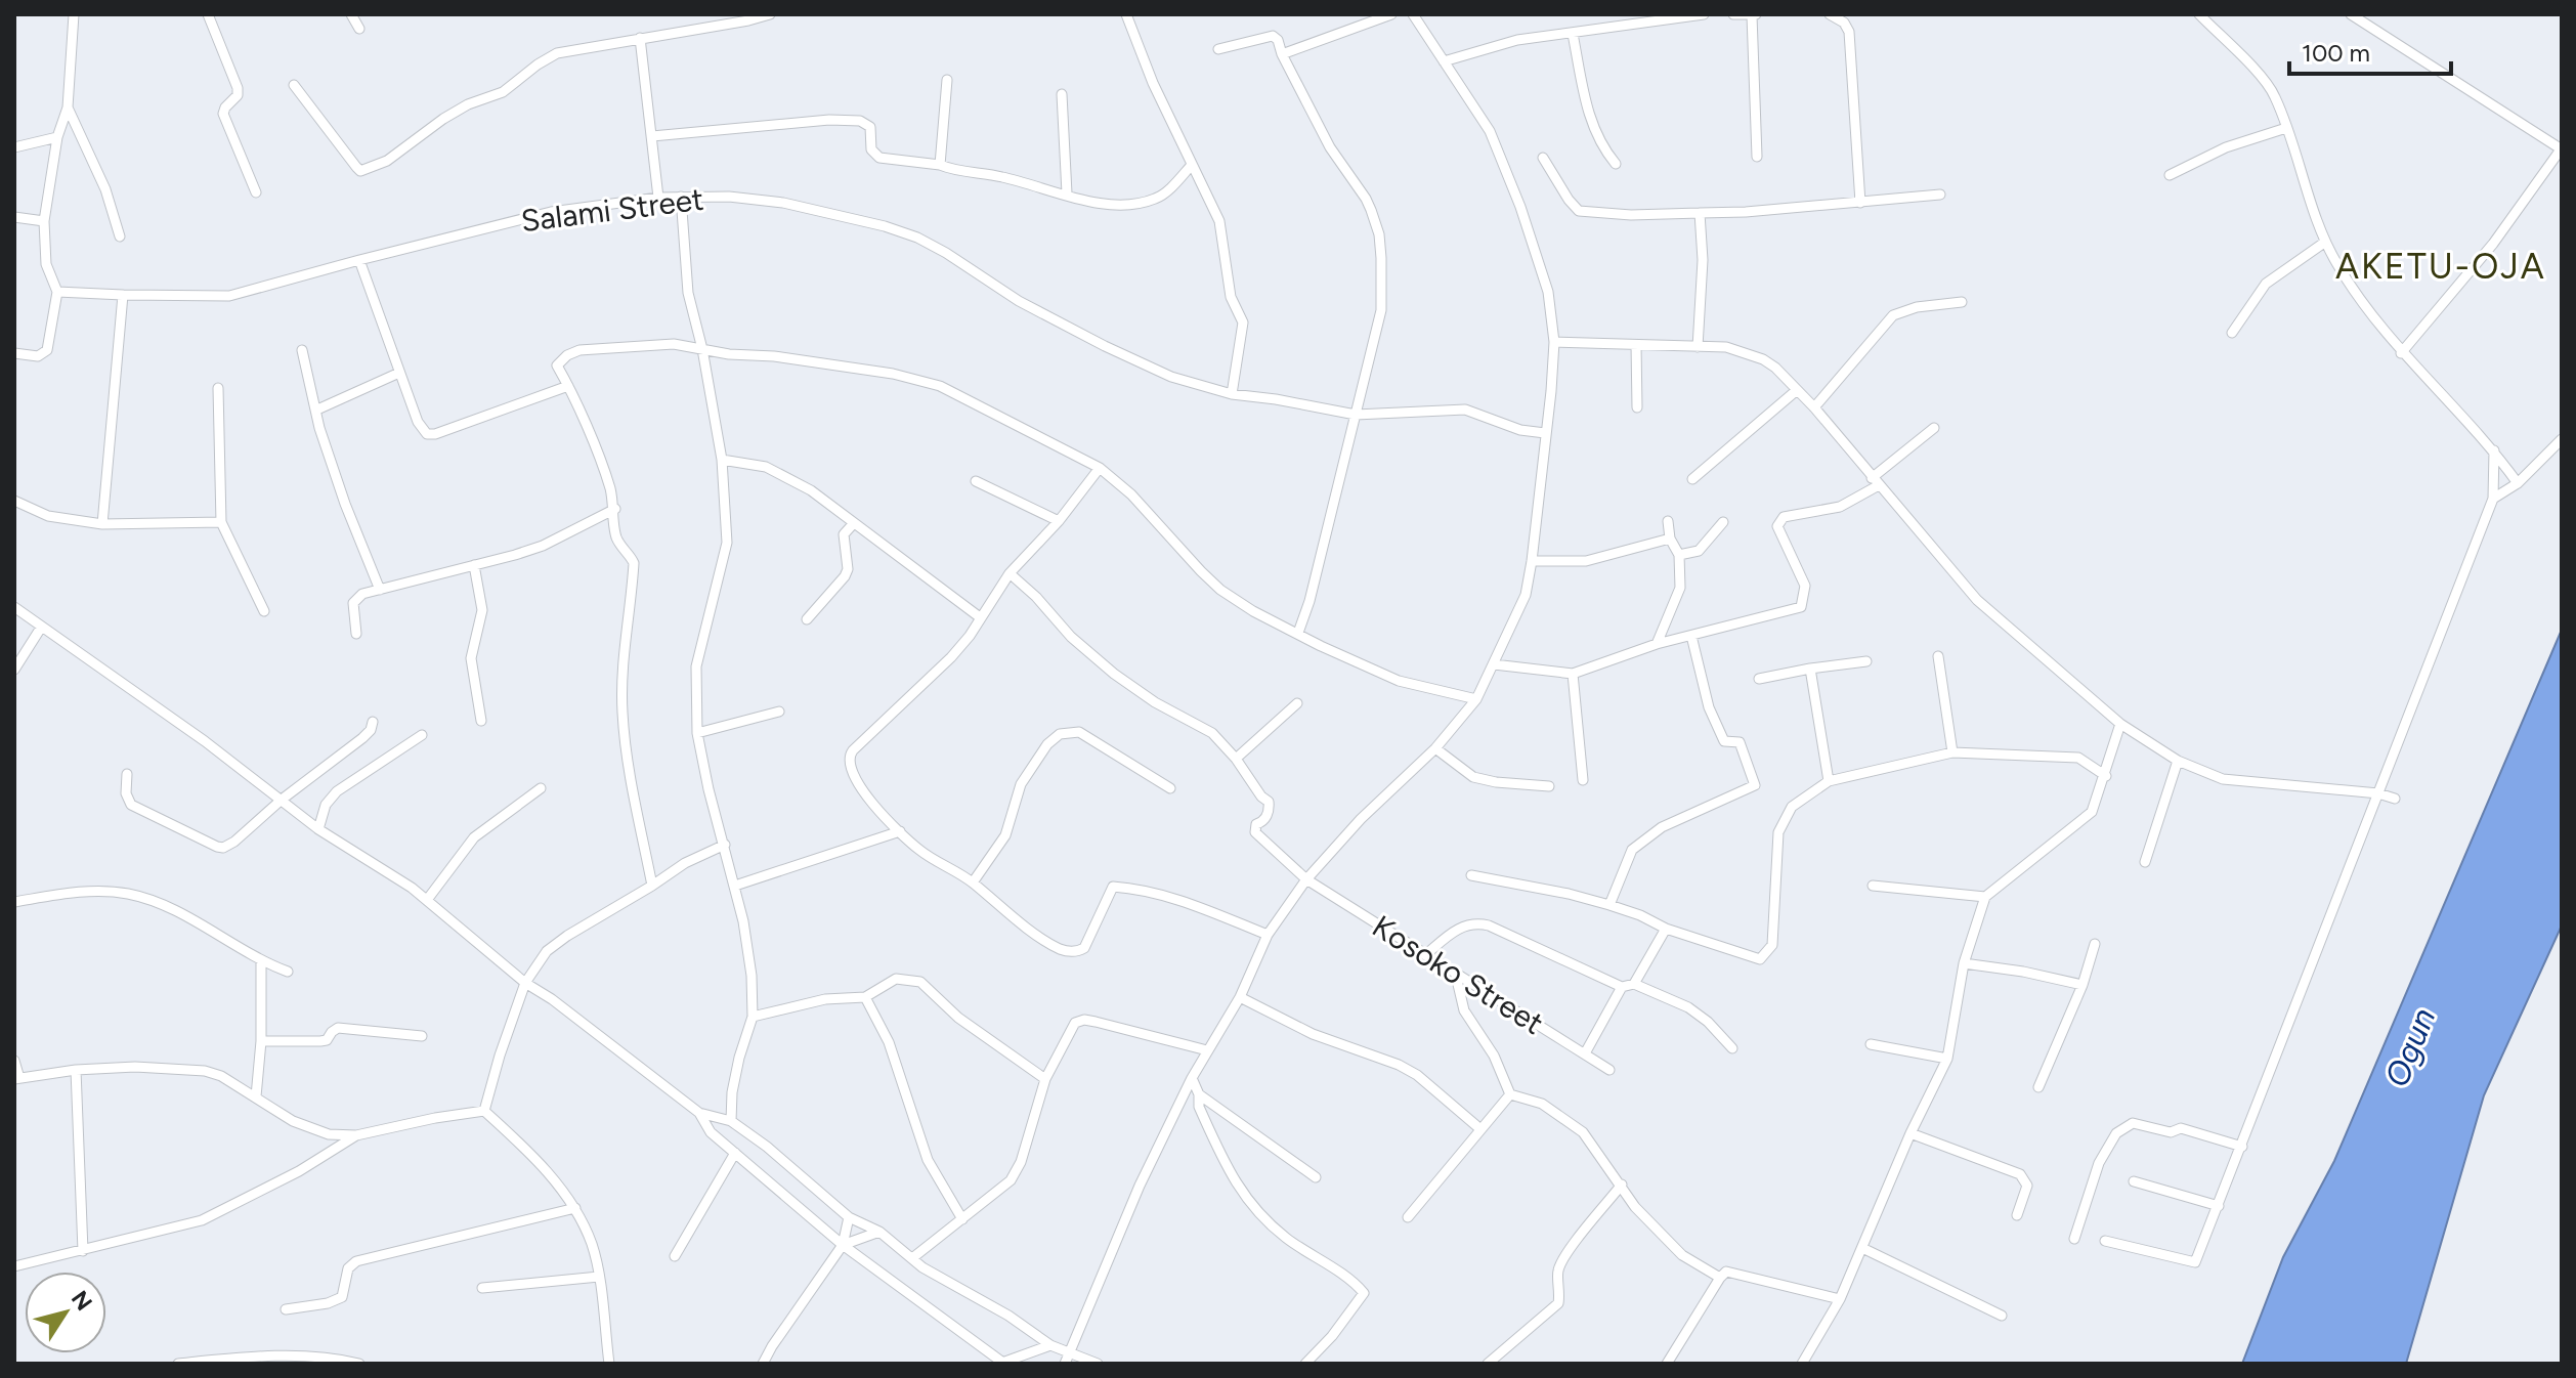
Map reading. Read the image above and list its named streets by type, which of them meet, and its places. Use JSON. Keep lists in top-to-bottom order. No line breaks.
{"streets":{"street":["Salami Street","Kosoko Street"]},"districts":["AKETU-OJA"],"water":["Ogun"],"scale_bar":"100 m","north":"top right"}
